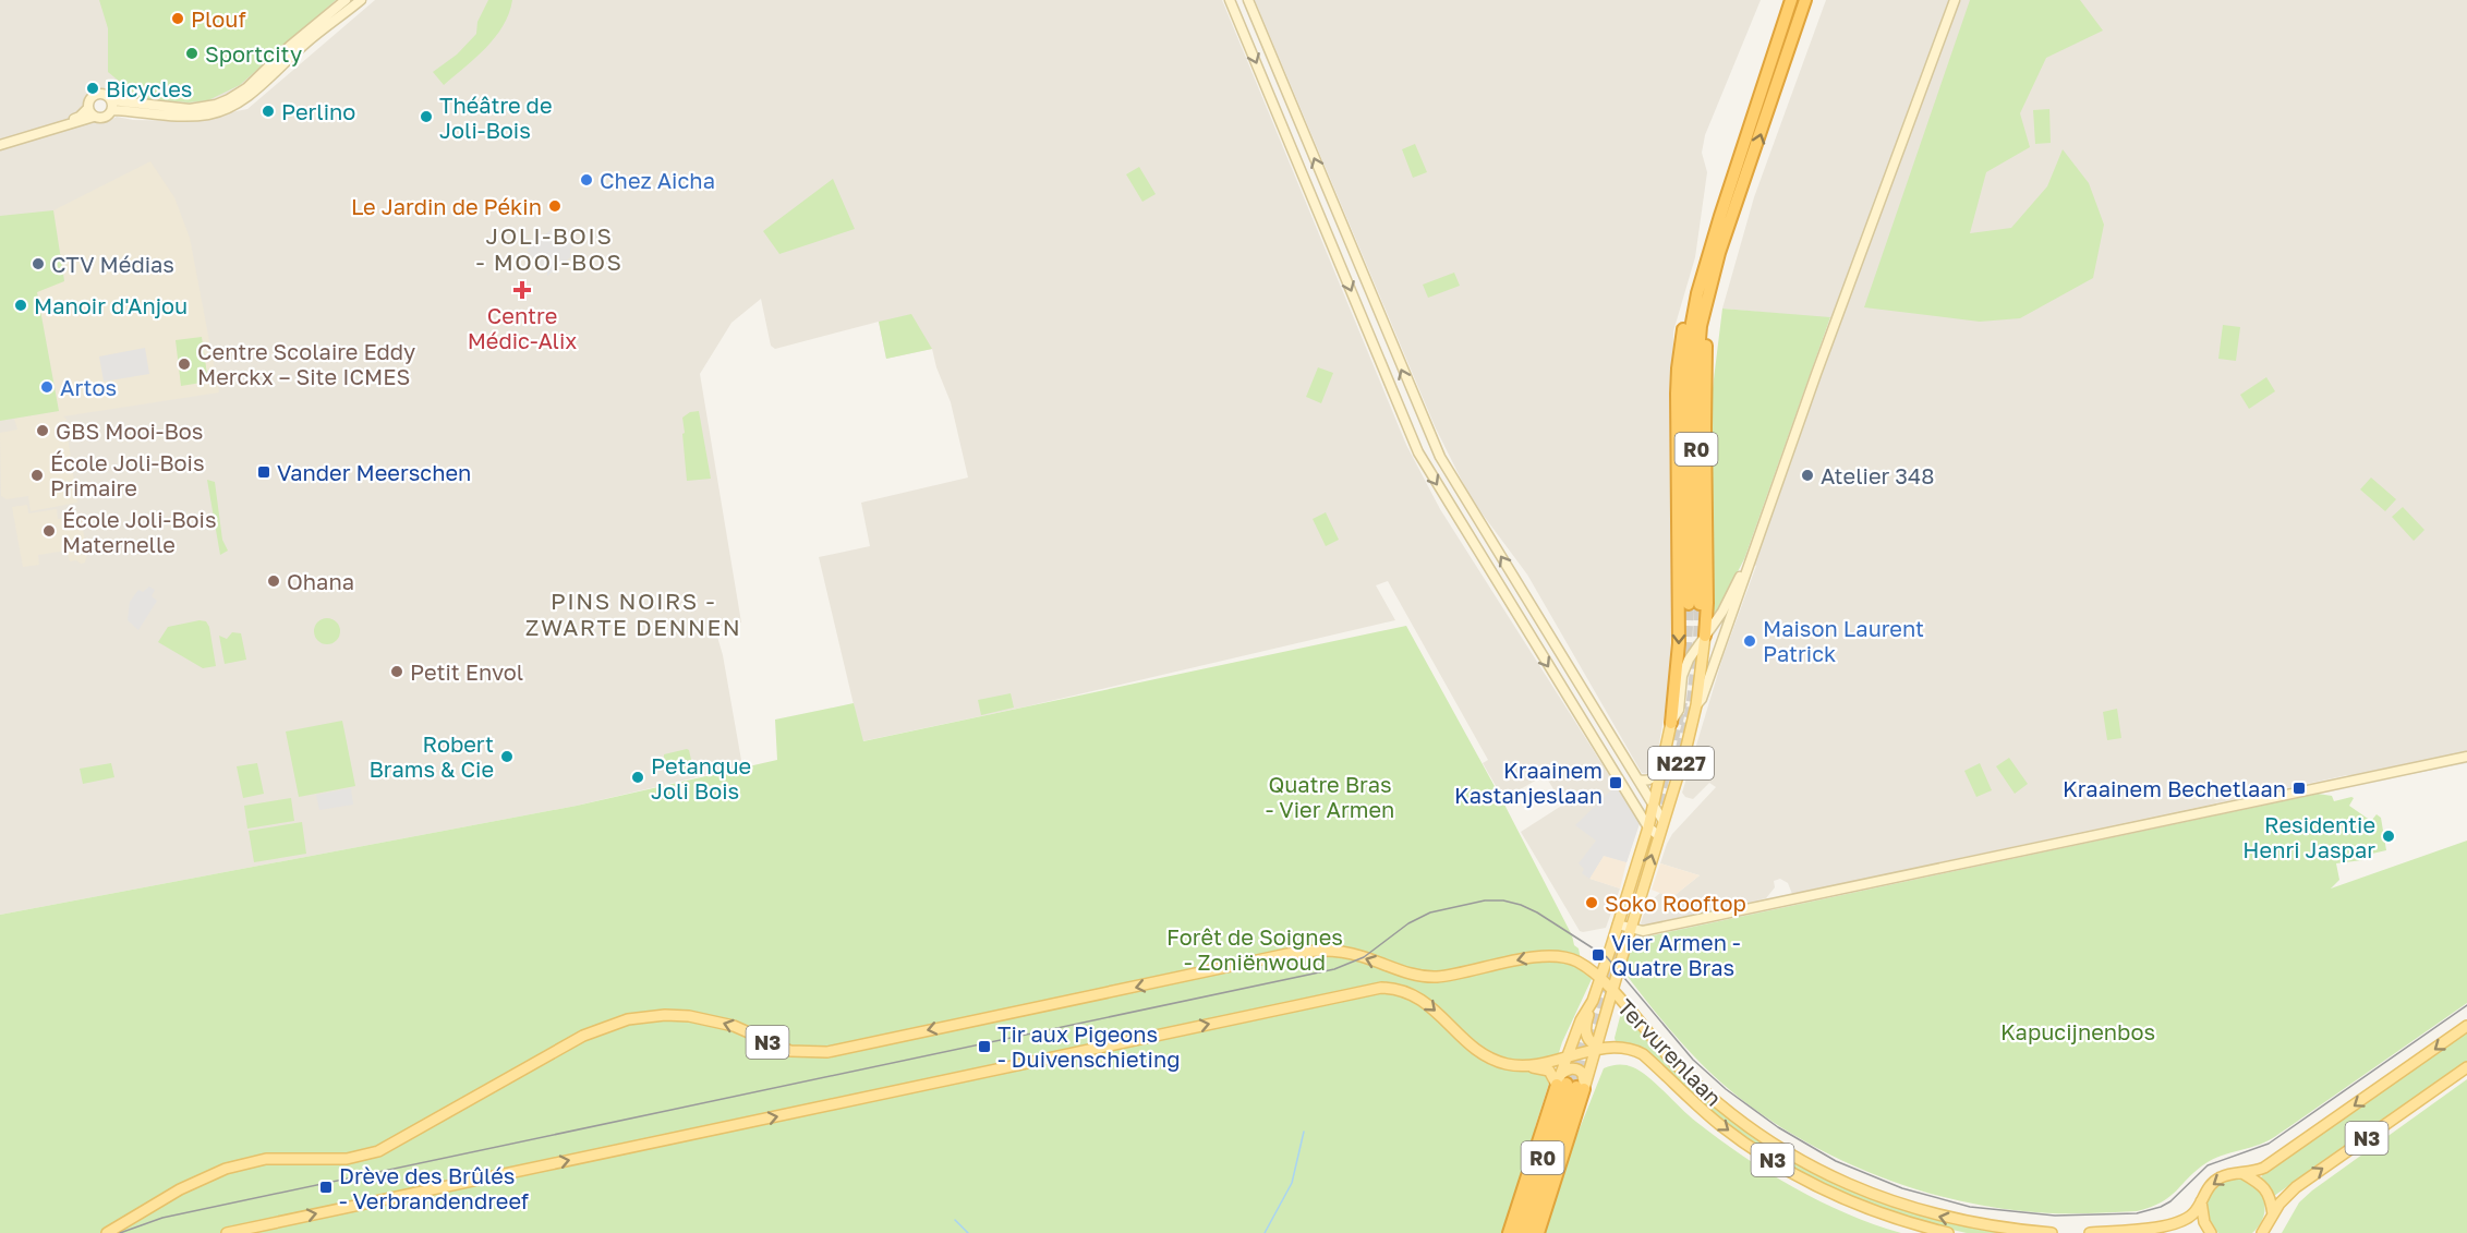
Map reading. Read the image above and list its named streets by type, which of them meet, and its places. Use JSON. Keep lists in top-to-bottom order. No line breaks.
{"streets":{"highway":["R0"],"main road":["N227","N3","Tervurenlaan"]},"crossings":[["N227","Tervurenlaan"]],"districts":["JOLI-BOIS - MOOI-BOS","PINS NOIRS - ZWARTE DENNEN"],"parks":["Quatre Bras - Vier Armen","Forêt de Soignes - Zoniënwoud","Kapucijnenbos"],"places":{"other":["Plouf","Sportcity","Bicycles","Perlino","Théâtre de Joli-Bois","Chez Aicha","Le Jardin de Pékin","CTV Médias","Manoir d'Anjou","Centre Scolaire Eddy Merckx – Site ICMES","Artos","GBS Mooi-Bos","École Joli-Bois Primaire","Atelier 348","École Joli-Bois Maternelle","Ohana","Maison Laurent Patrick","Petit Envol","Robert Brams & Cie","Petanque Joli Bois","Residentie Henri Jaspar","Soko Rooftop"],"health":["Centre Médic-Alix"],"transit":["Vander Meerschen","Kraainem Kastanjeslaan","Kraainem Bechetlaan","Vier Armen - Quatre Bras","Tir aux Pigeons - Duivenschieting","Drève des Brûlés - Verbrandendreef"]}}
